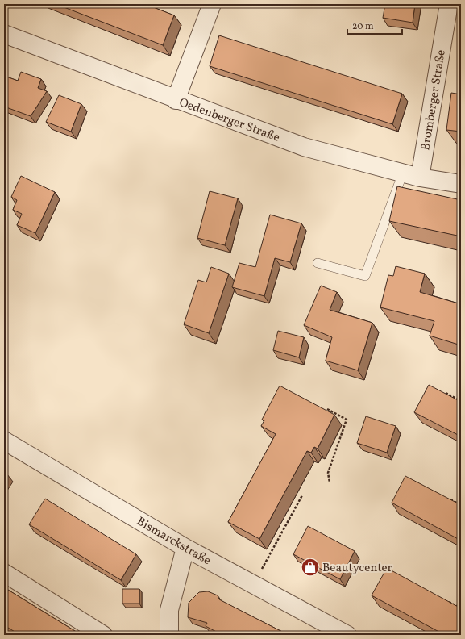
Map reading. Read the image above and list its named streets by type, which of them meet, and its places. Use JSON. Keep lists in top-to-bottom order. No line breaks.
{"streets":{"street":["Bromberger Straße","Oedenberger Straße","Bismarckstraße"]},"crossings":[["Bromberger Straße","Oedenberger Straße"]],"places":{"shop":["Beautycenter"]},"scale_bar":"20 m"}
